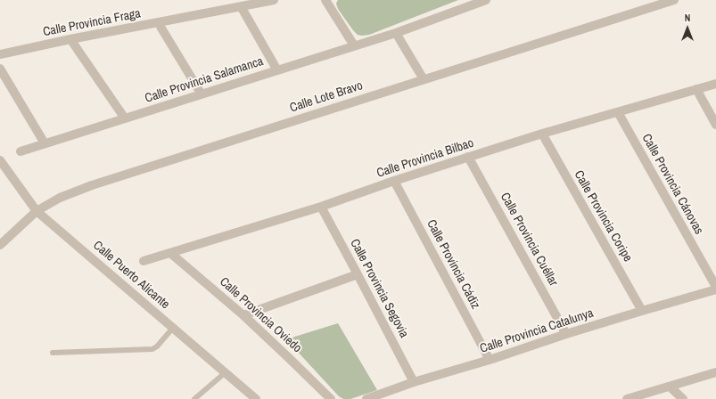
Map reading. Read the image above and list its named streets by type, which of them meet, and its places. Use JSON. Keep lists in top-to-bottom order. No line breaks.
{"streets":{"street":["Calle Provincia Fraga","Calle Provincia Salamanca","Calle Lote Bravo","Calle Provincia Bilbao","Calle Provincia Cánovas","Calle Provincia Coripe","Calle Provincia Cuéllar","Calle Provincia Cádiz","Calle Puerto Alicante","Calle Provincia Segovia","Calle Provincia Oviedo","Calle Provincia Catalunya"]},"crossings":[["Calle Lote Bravo","Calle Puerto Alicante"],["Calle Provincia Bilbao","Calle Provincia Cánovas"],["Calle Provincia Bilbao","Calle Provincia Coripe"],["Calle Provincia Bilbao","Calle Provincia Cuéllar"],["Calle Provincia Bilbao","Calle Provincia Cádiz"],["Calle Provincia Bilbao","Calle Provincia Segovia"],["Calle Provincia Bilbao","Calle Provincia Oviedo"],["Calle Provincia Cánovas","Calle Provincia Catalunya"],["Calle Provincia Coripe","Calle Provincia Catalunya"],["Calle Provincia Cuéllar","Calle Provincia Catalunya"],["Calle Provincia Cádiz","Calle Provincia Catalunya"],["Calle Provincia Segovia","Calle Provincia Catalunya"]],"north":"top"}
